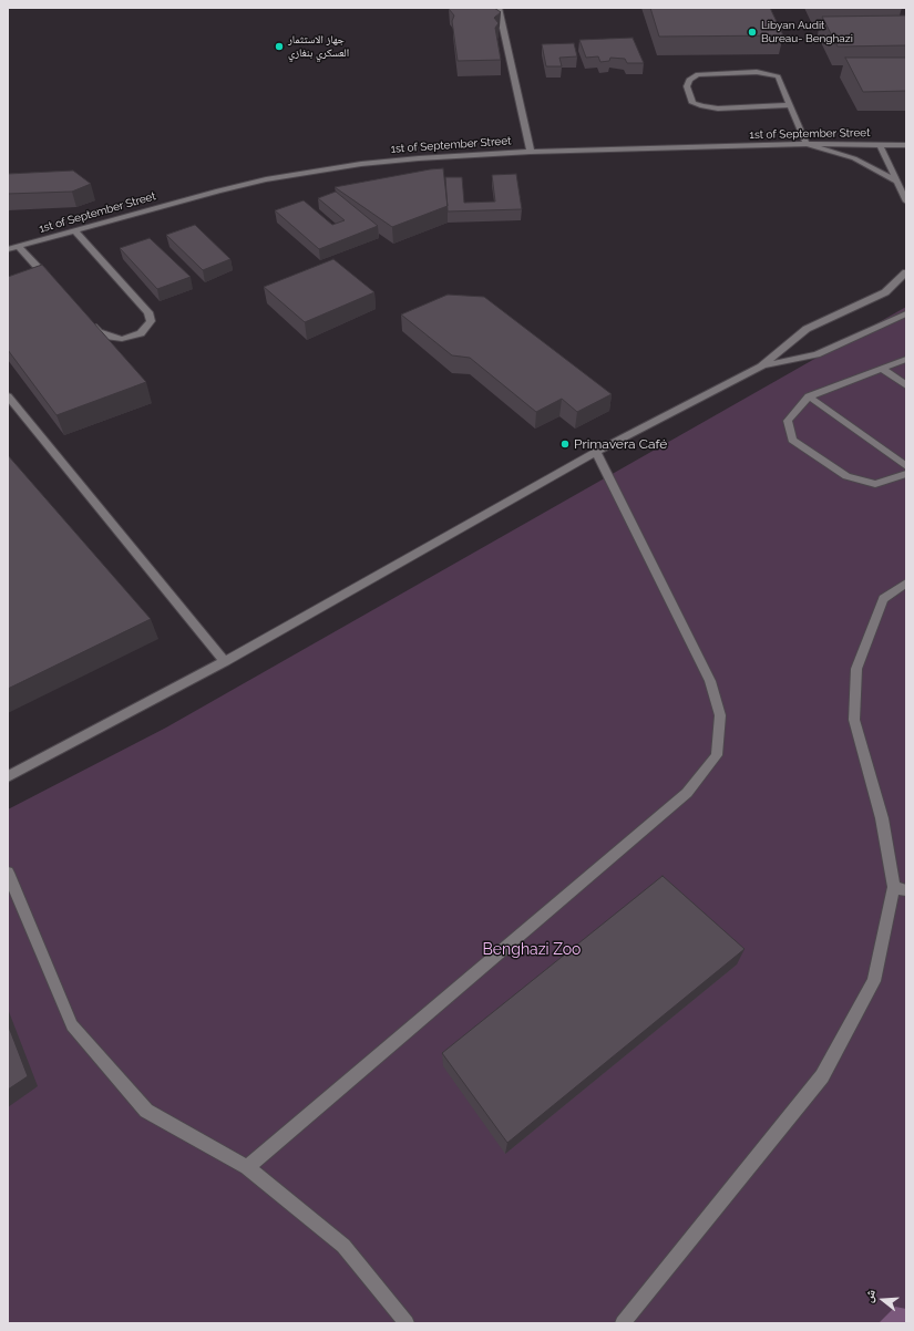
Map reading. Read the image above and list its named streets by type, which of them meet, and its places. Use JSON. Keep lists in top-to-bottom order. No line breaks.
{"streets":{"street":["1st of September Street"]},"parks":["Benghazi Zoo"],"places":["Libyan Audit Bureau- Benghazi","جهاز الاستثمار العسكري بنغازي","Primavera Café"],"north":"left"}
